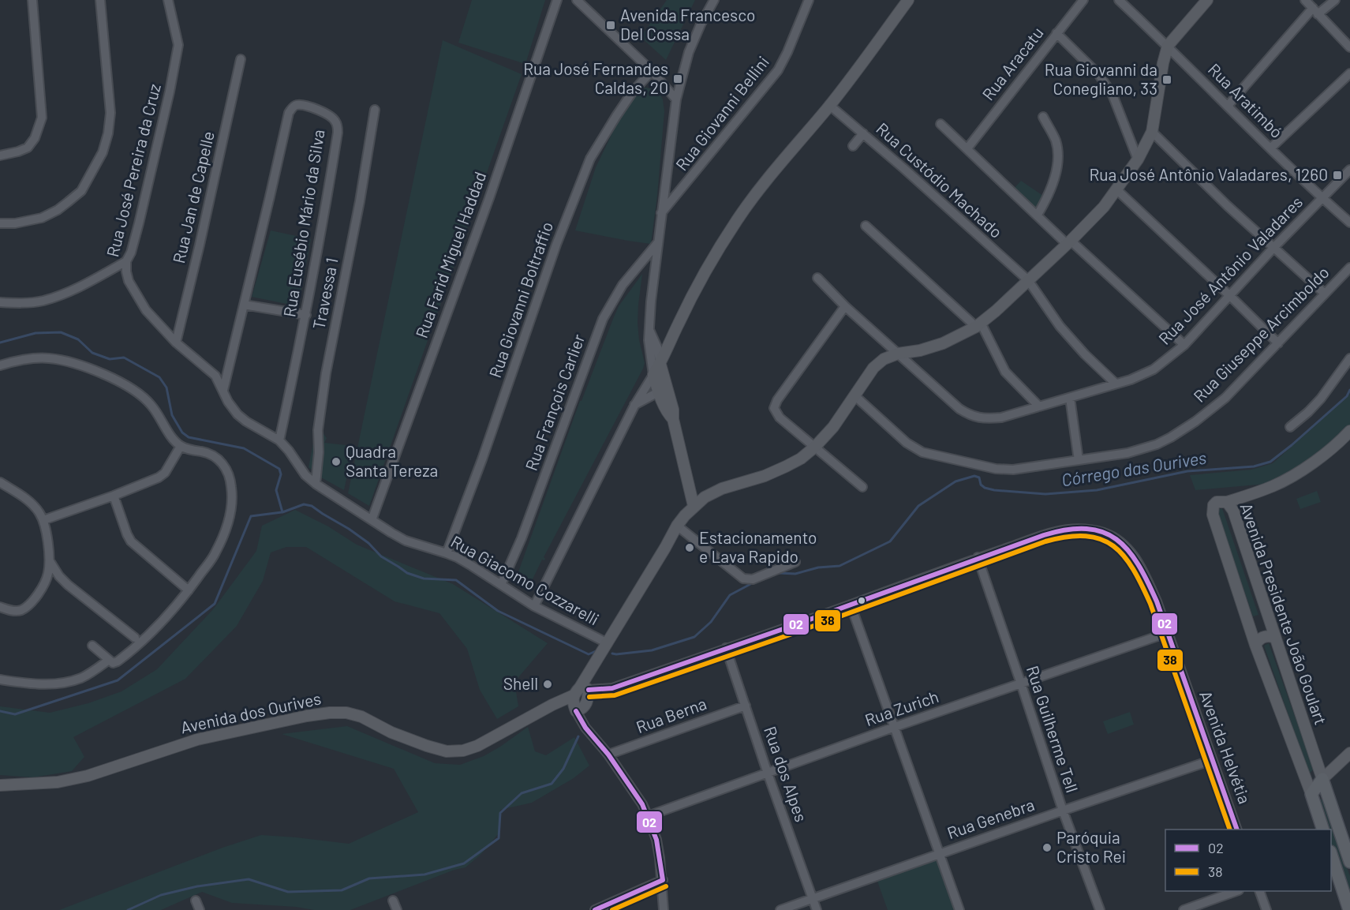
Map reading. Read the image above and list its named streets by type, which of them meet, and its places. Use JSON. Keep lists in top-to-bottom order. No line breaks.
{"streets":{"main road":["Avenida Presidente João Goulart"],"street":["Rua Aracatu","Rua Aratimbó","Rua Giovanni Bellini","Rua José Pereira da Cruz","Rua Custódio Machado","Rua Jan de Capelle","Rua Eusébio Mário da Silva","Rua Farid Miguel Haddad","Rua José Antônio Valadares","Travessa 1","Rua Giovanni Boltraffio","Rua Giuseppe Arcimboldo","Rua François Carlier","Rua Giacomo Cozzarelli","Rua Zurich","Avenida dos Ourives","Rua Berna","Rua Guilherme Tell","Avenida Helvétia","Rua dos Alpes","Rua Genebra"]},"crossings":[["Rua Aratimbó","Rua José Antônio Valadares"],["Rua José Pereira da Cruz","Rua Jan de Capelle"],["Rua José Pereira da Cruz","Rua Eusébio Mário da Silva"],["Rua José Pereira da Cruz","Rua Giacomo Cozzarelli"],["Rua Custódio Machado","Rua José Antônio Valadares"],["Rua Farid Miguel Haddad","Rua Giacomo Cozzarelli"],["Travessa 1","Rua Giacomo Cozzarelli"],["Rua Giovanni Boltraffio","Rua Giacomo Cozzarelli"],["Rua François Carlier","Rua Giacomo Cozzarelli"],["Rua Zurich","Rua Guilherme Tell"],["Rua Zurich","Avenida Helvétia"],["Rua Zurich","Rua dos Alpes"],["Avenida dos Ourives","Avenida Helvétia"],["Rua Berna","Rua dos Alpes"],["Rua Guilherme Tell","Avenida Helvétia"],["Rua Guilherme Tell","Rua Genebra"],["Avenida Helvétia","Rua dos Alpes"],["Avenida Helvétia","Rua Genebra"],["Rua dos Alpes","Rua Genebra"]],"water":["Córrego das Ourives"],"places":{"transit":["Avenida Francesco Del Cossa","Rua José Fernandes Caldas, 20","Rua Giovanni da Conegliano, 33","Rua José Antônio Valadares, 1260"],"other":["Quadra Santa Tereza","Estacionamento e Lava Rapido","Shell","Paróquia Cristo Rei"]},"lines":["transit line 02","transit line 38"],"legend":["02","38"]}
